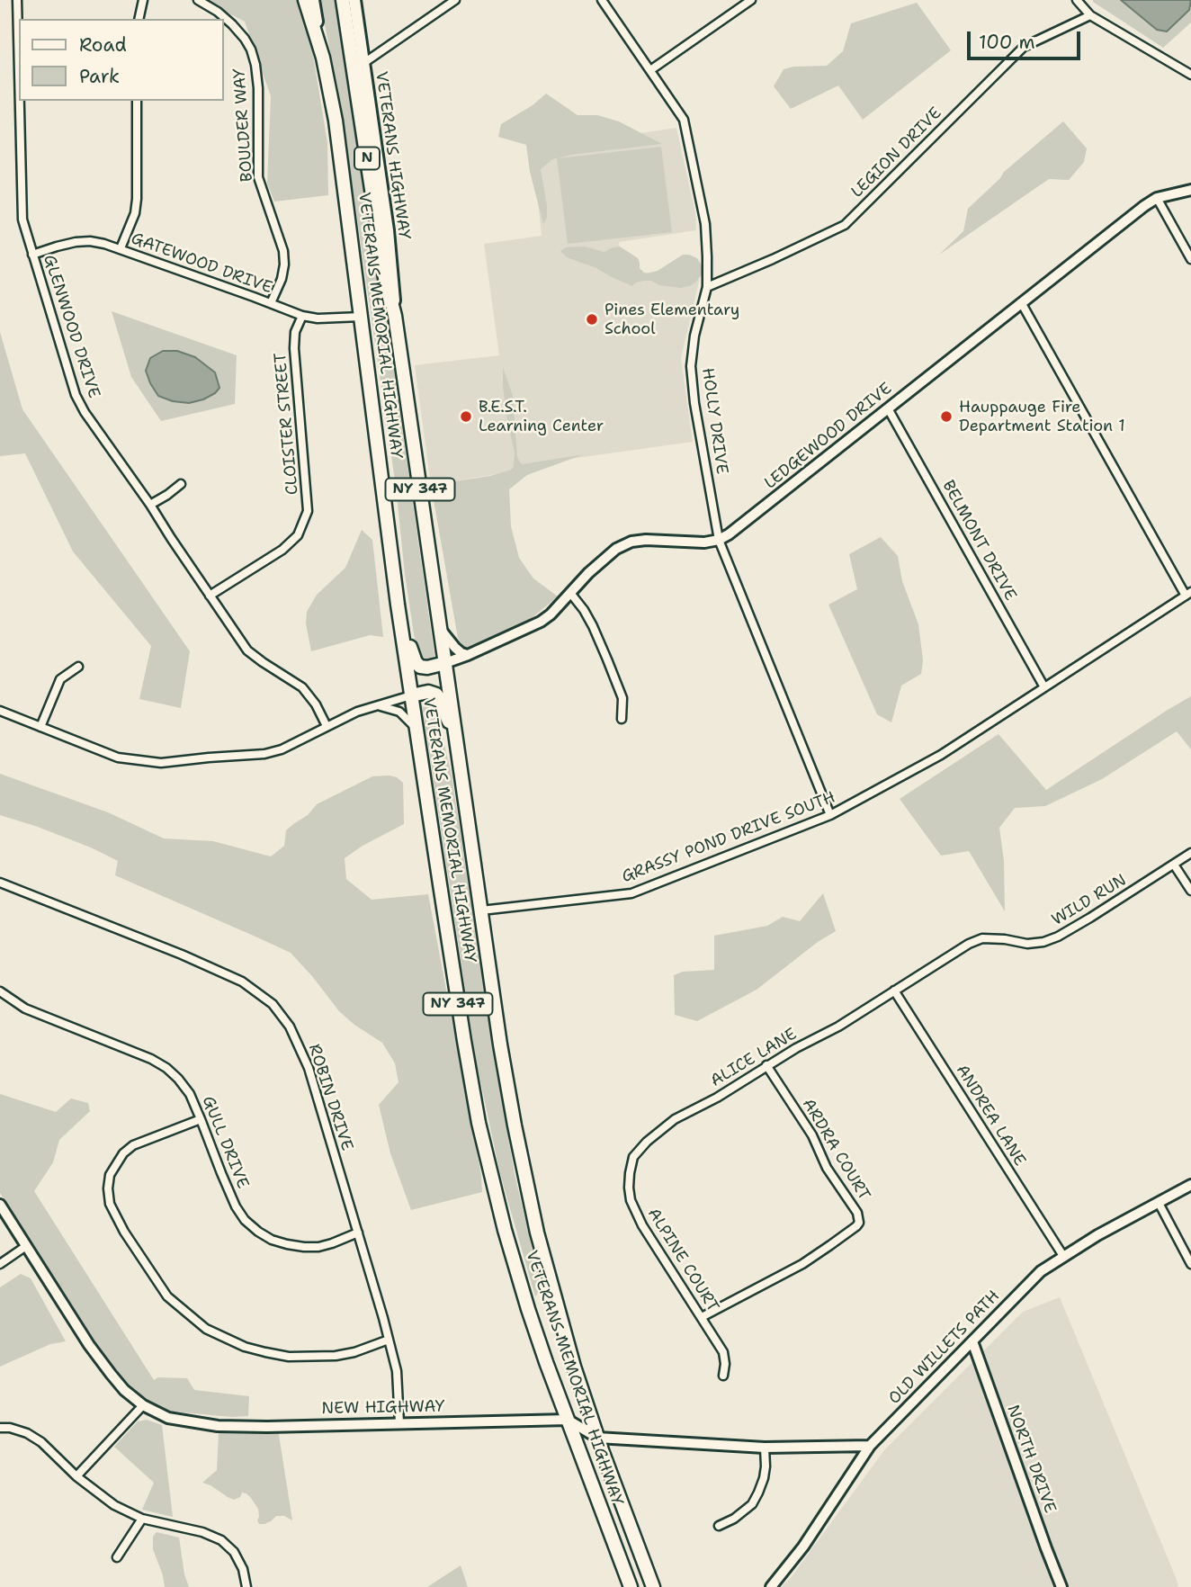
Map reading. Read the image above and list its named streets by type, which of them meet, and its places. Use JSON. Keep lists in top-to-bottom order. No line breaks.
{"streets":{"highway":["N","VETERANS MEMORIAL HIGHWAY","NY 347"],"main road":["VETERANS HIGHWAY"],"street":["BOULDER WAY","LEGION DRIVE","GATEWOOD DRIVE","GLENWOOD DRIVE","HOLLY DRIVE","CLOISTER STREET","LEDGEWOOD DRIVE","BELMONT DRIVE","GRASSY POND DRIVE SOUTH","WILD RUN","ALICE LANE","ROBIN DRIVE","ANDREA LANE","GULL DRIVE","ARDRA COURT","ALPINE COURT","OLD WILLETS PATH","NEW HIGHWAY","NORTH DRIVE"]},"crossings":[["BOULDER WAY","GATEWOOD DRIVE"],["LEGION DRIVE","HOLLY DRIVE"],["VETERANS HIGHWAY","N"],["VETERANS HIGHWAY","VETERANS MEMORIAL HIGHWAY"],["N","VETERANS MEMORIAL HIGHWAY"],["GATEWOOD DRIVE","VETERANS MEMORIAL HIGHWAY"],["GATEWOOD DRIVE","GLENWOOD DRIVE"],["GATEWOOD DRIVE","CLOISTER STREET"],["VETERANS MEMORIAL HIGHWAY","LEDGEWOOD DRIVE"],["VETERANS MEMORIAL HIGHWAY","GRASSY POND DRIVE SOUTH"],["VETERANS MEMORIAL HIGHWAY","NEW HIGHWAY"],["GLENWOOD DRIVE","CLOISTER STREET"],["HOLLY DRIVE","LEDGEWOOD DRIVE"],["HOLLY DRIVE","GRASSY POND DRIVE SOUTH"],["LEDGEWOOD DRIVE","BELMONT DRIVE"],["BELMONT DRIVE","GRASSY POND DRIVE SOUTH"],["WILD RUN","ALICE LANE"],["WILD RUN","ANDREA LANE"],["ALICE LANE","ANDREA LANE"],["ALICE LANE","ARDRA COURT"],["ALICE LANE","ALPINE COURT"],["ROBIN DRIVE","GULL DRIVE"],["ROBIN DRIVE","NEW HIGHWAY"],["ANDREA LANE","OLD WILLETS PATH"],["ARDRA COURT","ALPINE COURT"],["OLD WILLETS PATH","NORTH DRIVE"]],"places":["Pines Elementary School","B.E.S.T. Learning Center","Hauppauge Fire Department Station 1"],"legend":["Road","Park"],"scale_bar":"100 m"}
